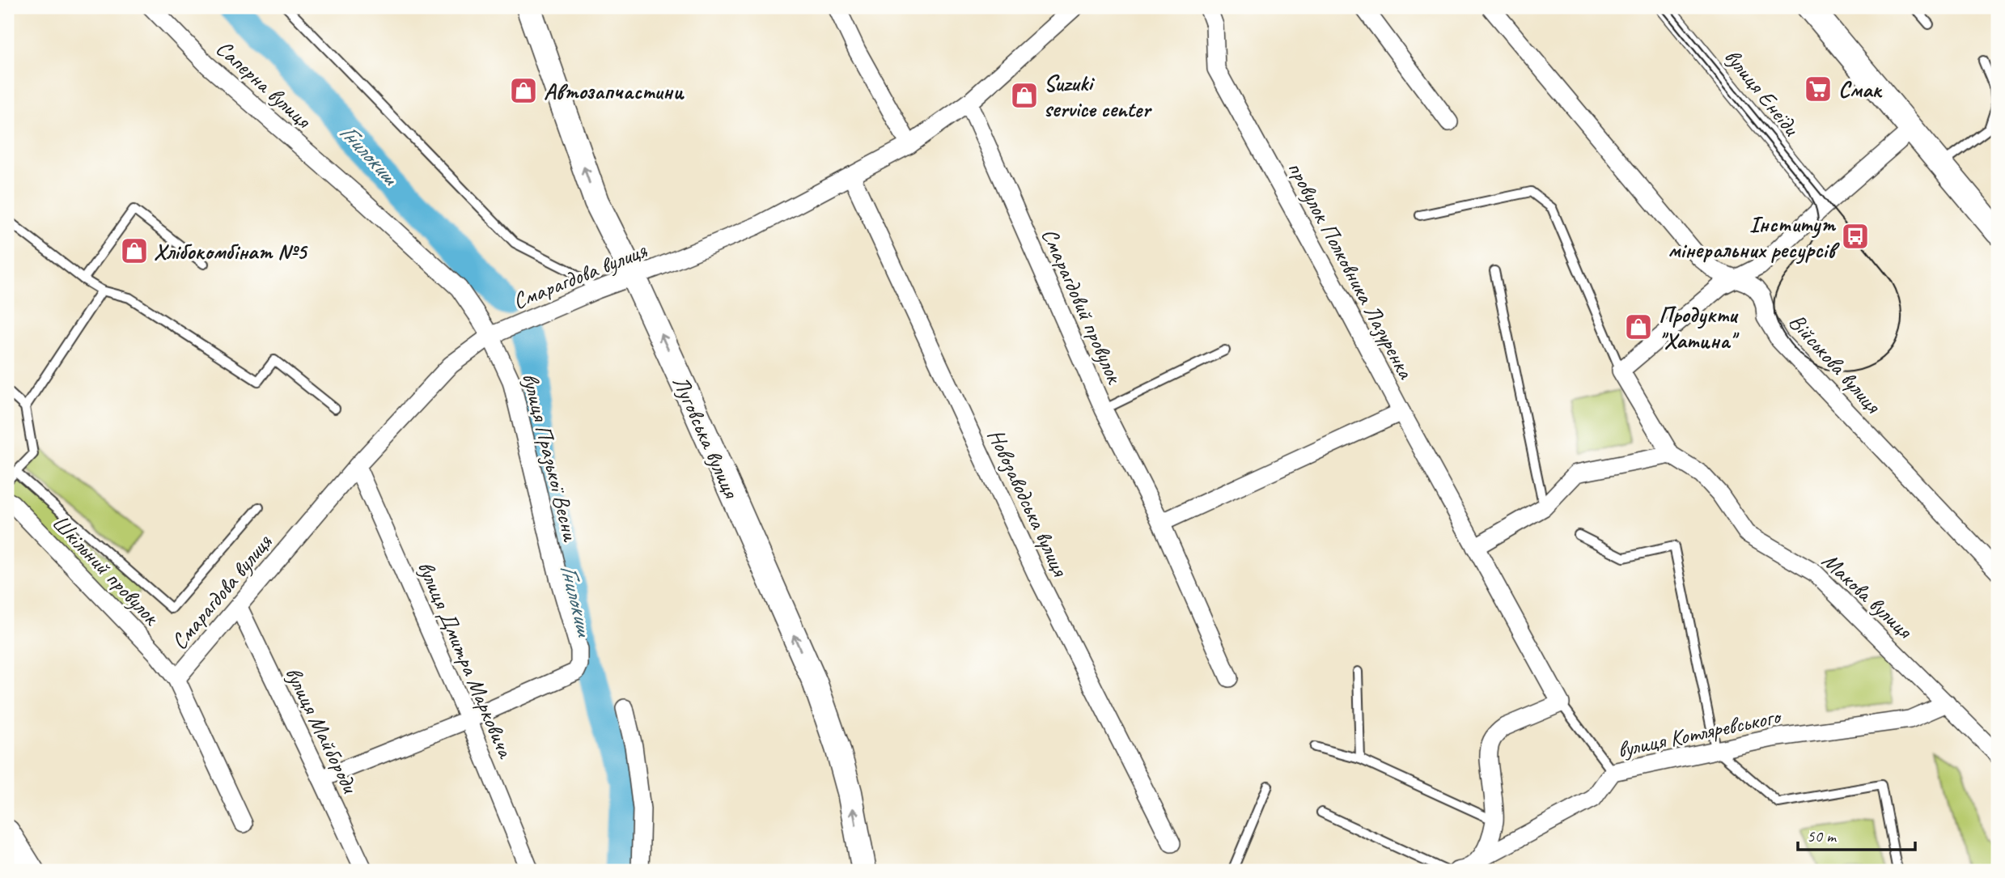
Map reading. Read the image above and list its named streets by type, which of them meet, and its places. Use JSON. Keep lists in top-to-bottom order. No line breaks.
{"streets":{"street":["Саперна вулиця","вулиця Енеїди","провулок Полковника Лазуренка","Смарагдова вулиця","Смарагдовий провулок","Військова вулиця","Луговська вулиця","вулиця Празької Весни","Новозаводська вулиця","Шкільний провулок","Макова вулиця","вулиця Дмитра Марковича","вулиця Майбороди","вулиця Котляревського"]},"crossings":[["Саперна вулиця","Смарагдова вулиця"],["Саперна вулиця","вулиця Празької Весни"],["Смарагдова вулиця","Смарагдовий провулок"],["Смарагдова вулиця","Луговська вулиця"],["Смарагдова вулиця","вулиця Празької Весни"],["Смарагдова вулиця","Новозаводська вулиця"],["Смарагдова вулиця","Шкільний провулок"],["Смарагдова вулиця","вулиця Дмитра Марковича"],["Смарагдова вулиця","вулиця Майбороди"],["вулиця Празької Весни","вулиця Дмитра Марковича"],["вулиця Празької Весни","вулиця Майбороди"],["Макова вулиця","вулиця Котляревського"]],"one_way":["Луговська вулиця"],"water":["Гнилокиш"],"places":{"supermarket":["Смак"],"shop":["Автозапчастини","Suzuki service center","Хлібокомбінат №5","Продукти \"Хатина\""],"bus stop":["Інститут мінеральних ресурсів"]},"scale_bar":"50 m"}
